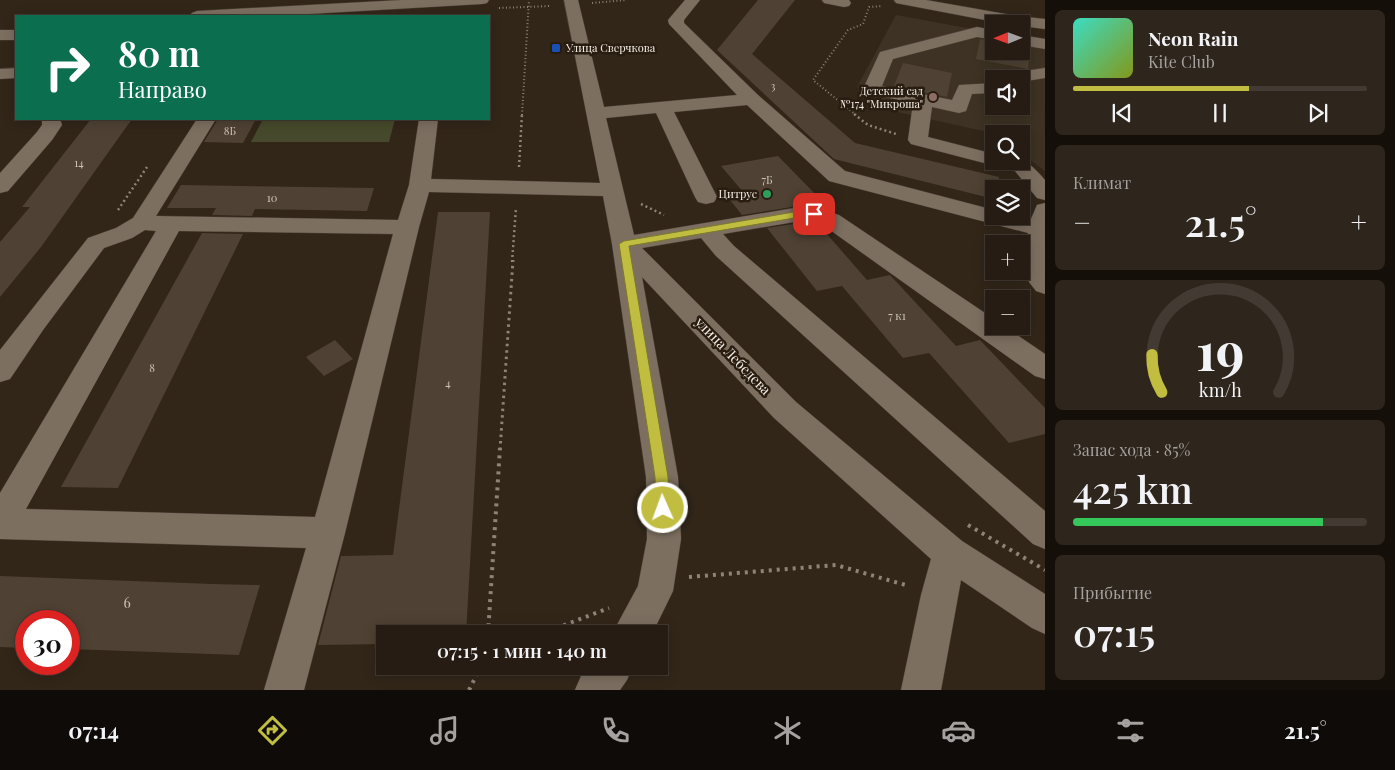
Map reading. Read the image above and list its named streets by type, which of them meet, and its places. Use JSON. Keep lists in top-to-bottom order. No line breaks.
{"streets":{"street":["улица Лебедева"]},"places":{"transit":["Улица Сверчкова"],"other":["Детский сад №174 \"Микроша\"","Цитрус"]},"house_numbers":["3","8Б","14","7Б","10","7 к1","8","4","6"],"north":"left","page":{"map_buttons":["+","−"],"turn":["80 m","Направо"],"song":["Neon Rain","Kite Club"],"tile":["Климат",["Запас хода · 85%","425 km"],["Прибытие","07:15"]],"heat":["−","21.5°","+"],"limit":"30","trip":"07:15 · 1 мин · 140 m","tabs":["07:14","21.5°"],"gauge":["19","km/h"]}}
